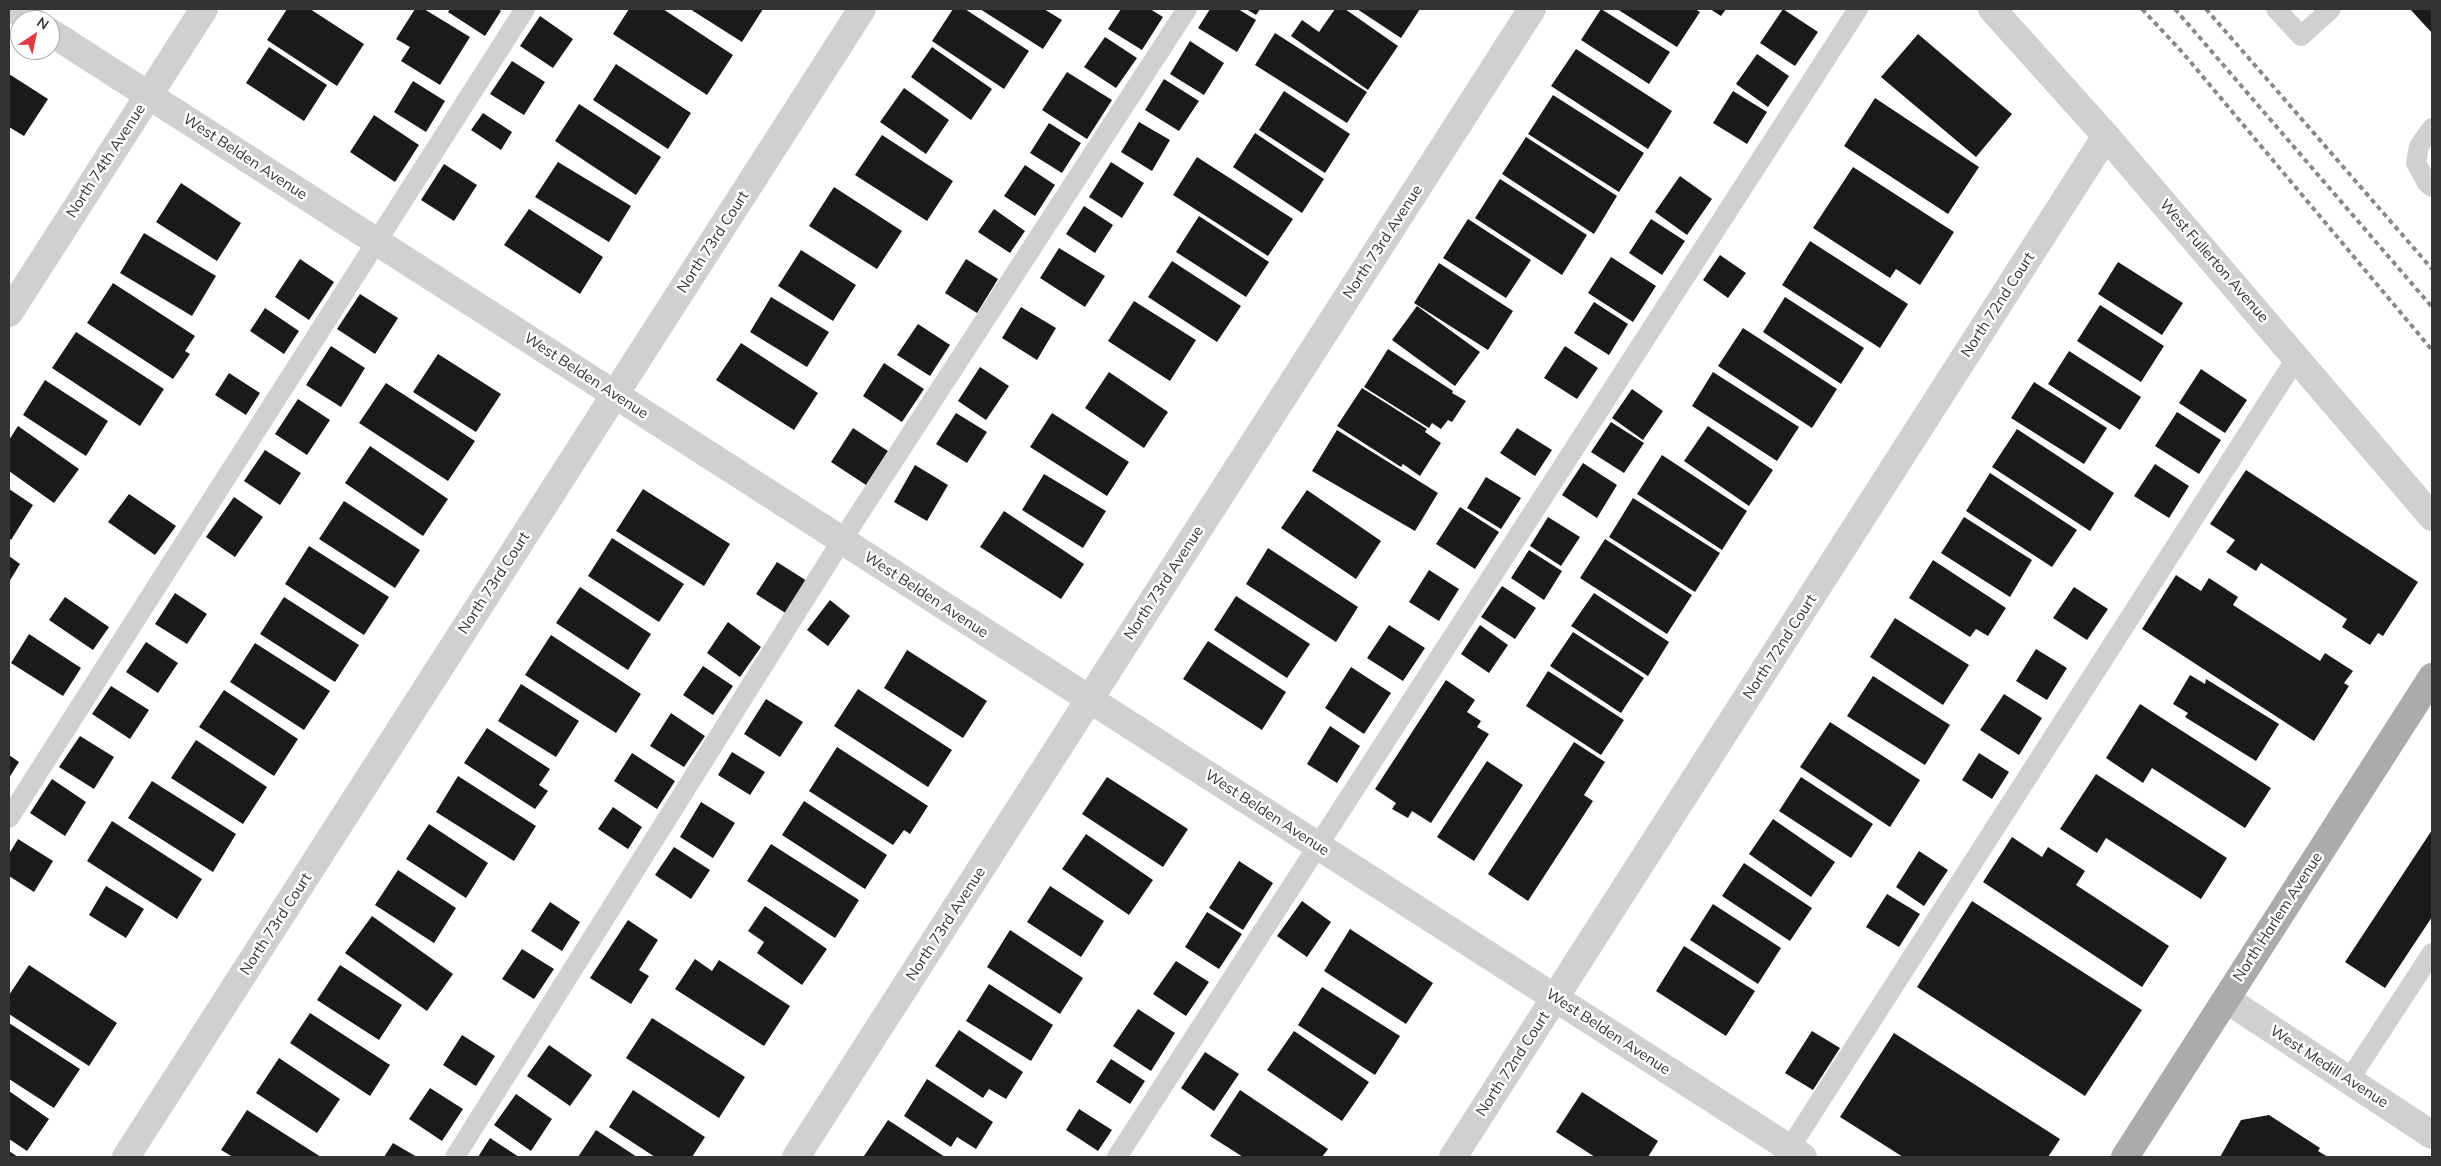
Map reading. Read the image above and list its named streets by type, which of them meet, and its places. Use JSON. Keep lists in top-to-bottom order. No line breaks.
{"streets":{"main road":["North Harlem Avenue"],"street":["West Belden Avenue","North 74th Avenue","North 73rd Court","North 73rd Avenue","West Fullerton Avenue","North 72nd Court","West Medill Avenue"]},"crossings":[["West Belden Avenue","North 74th Avenue"],["West Belden Avenue","North 73rd Court"],["West Belden Avenue","North 73rd Avenue"],["West Belden Avenue","North 72nd Court"],["West Fullerton Avenue","North 72nd Court"],["North Harlem Avenue","West Medill Avenue"]],"north":"top right"}
